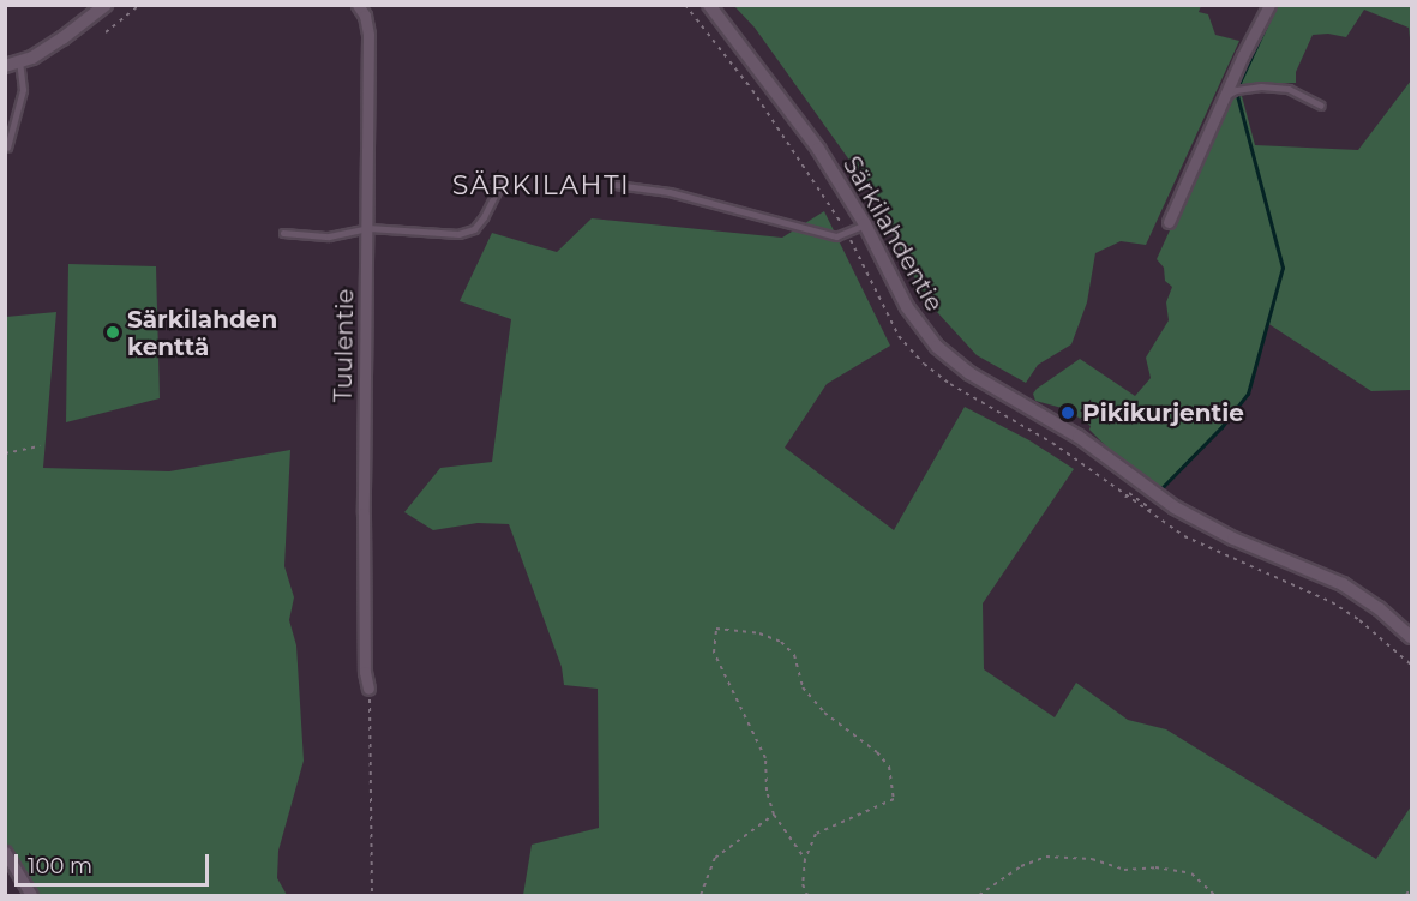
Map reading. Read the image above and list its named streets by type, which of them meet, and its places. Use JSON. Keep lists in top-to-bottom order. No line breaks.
{"streets":{"street":["Särkilahdentie","Tuulentie"]},"districts":["SÄRKILAHTI"],"places":["Särkilahden kenttä","Pikikurjentie"],"scale_bar":"100 m"}
